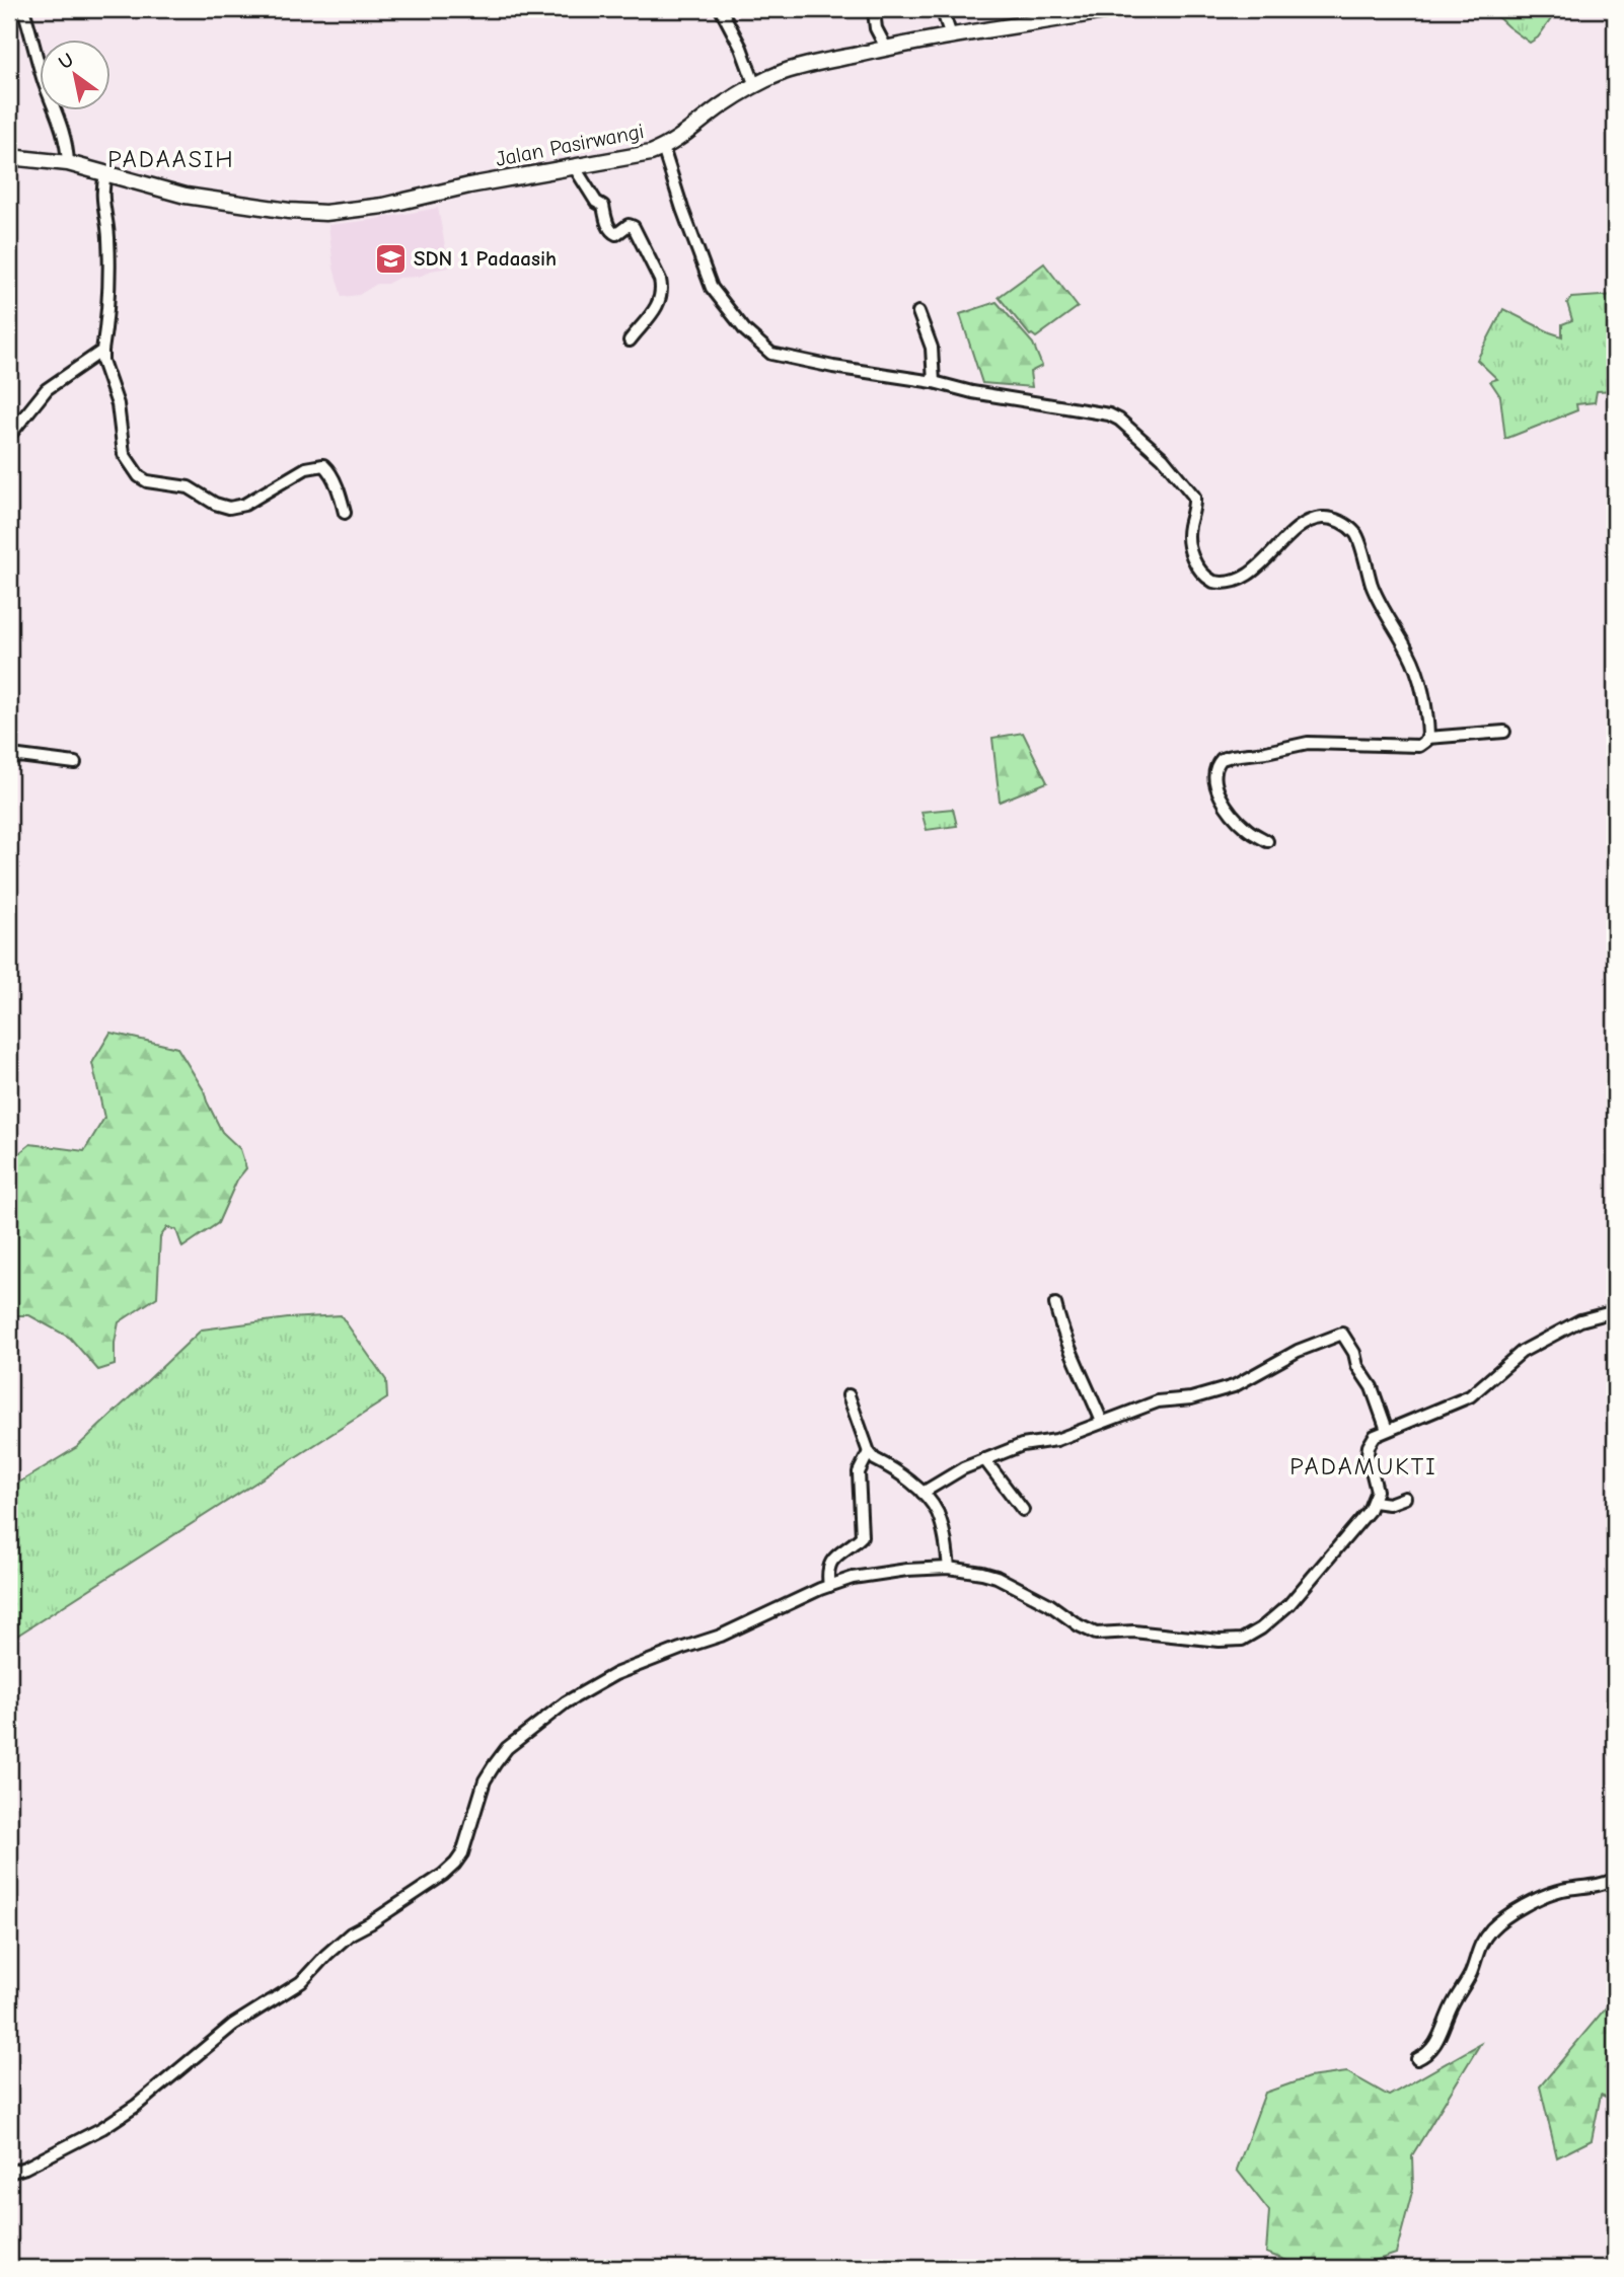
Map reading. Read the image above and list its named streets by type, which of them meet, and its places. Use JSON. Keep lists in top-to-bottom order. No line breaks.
{"streets":{"street":["Jalan Pasirwangi"]},"districts":["PADAASIH","PADAMUKTI"],"places":{"school or university":["SDN 1 Padaasih"]},"north":"top left"}
